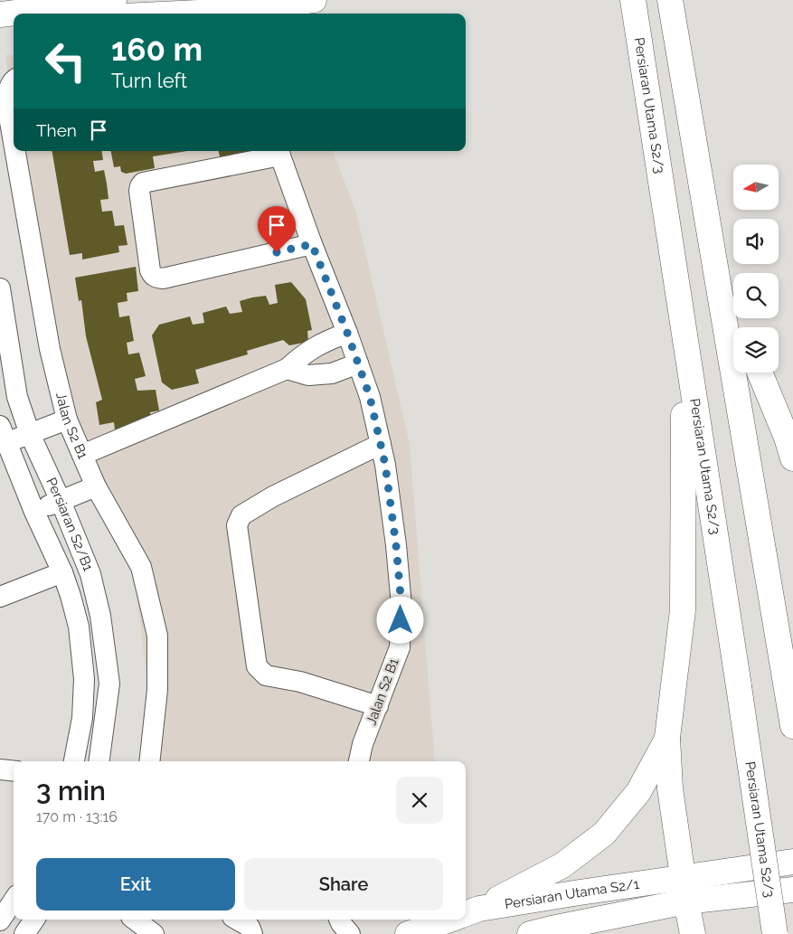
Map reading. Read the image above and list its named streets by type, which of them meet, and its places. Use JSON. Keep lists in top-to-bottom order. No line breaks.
{"streets":{"main road":["Persiaran Utama S2/3","Persiaran Utama S2/1"],"street":["Jalan S2 B1","Persiaran S2/B1"]},"north":"left","page":{"turn":["160 m","Turn left"],"then":"Then","heading":["3 min","170 m · 13:16"],"buttons":["Exit","Share"]}}
